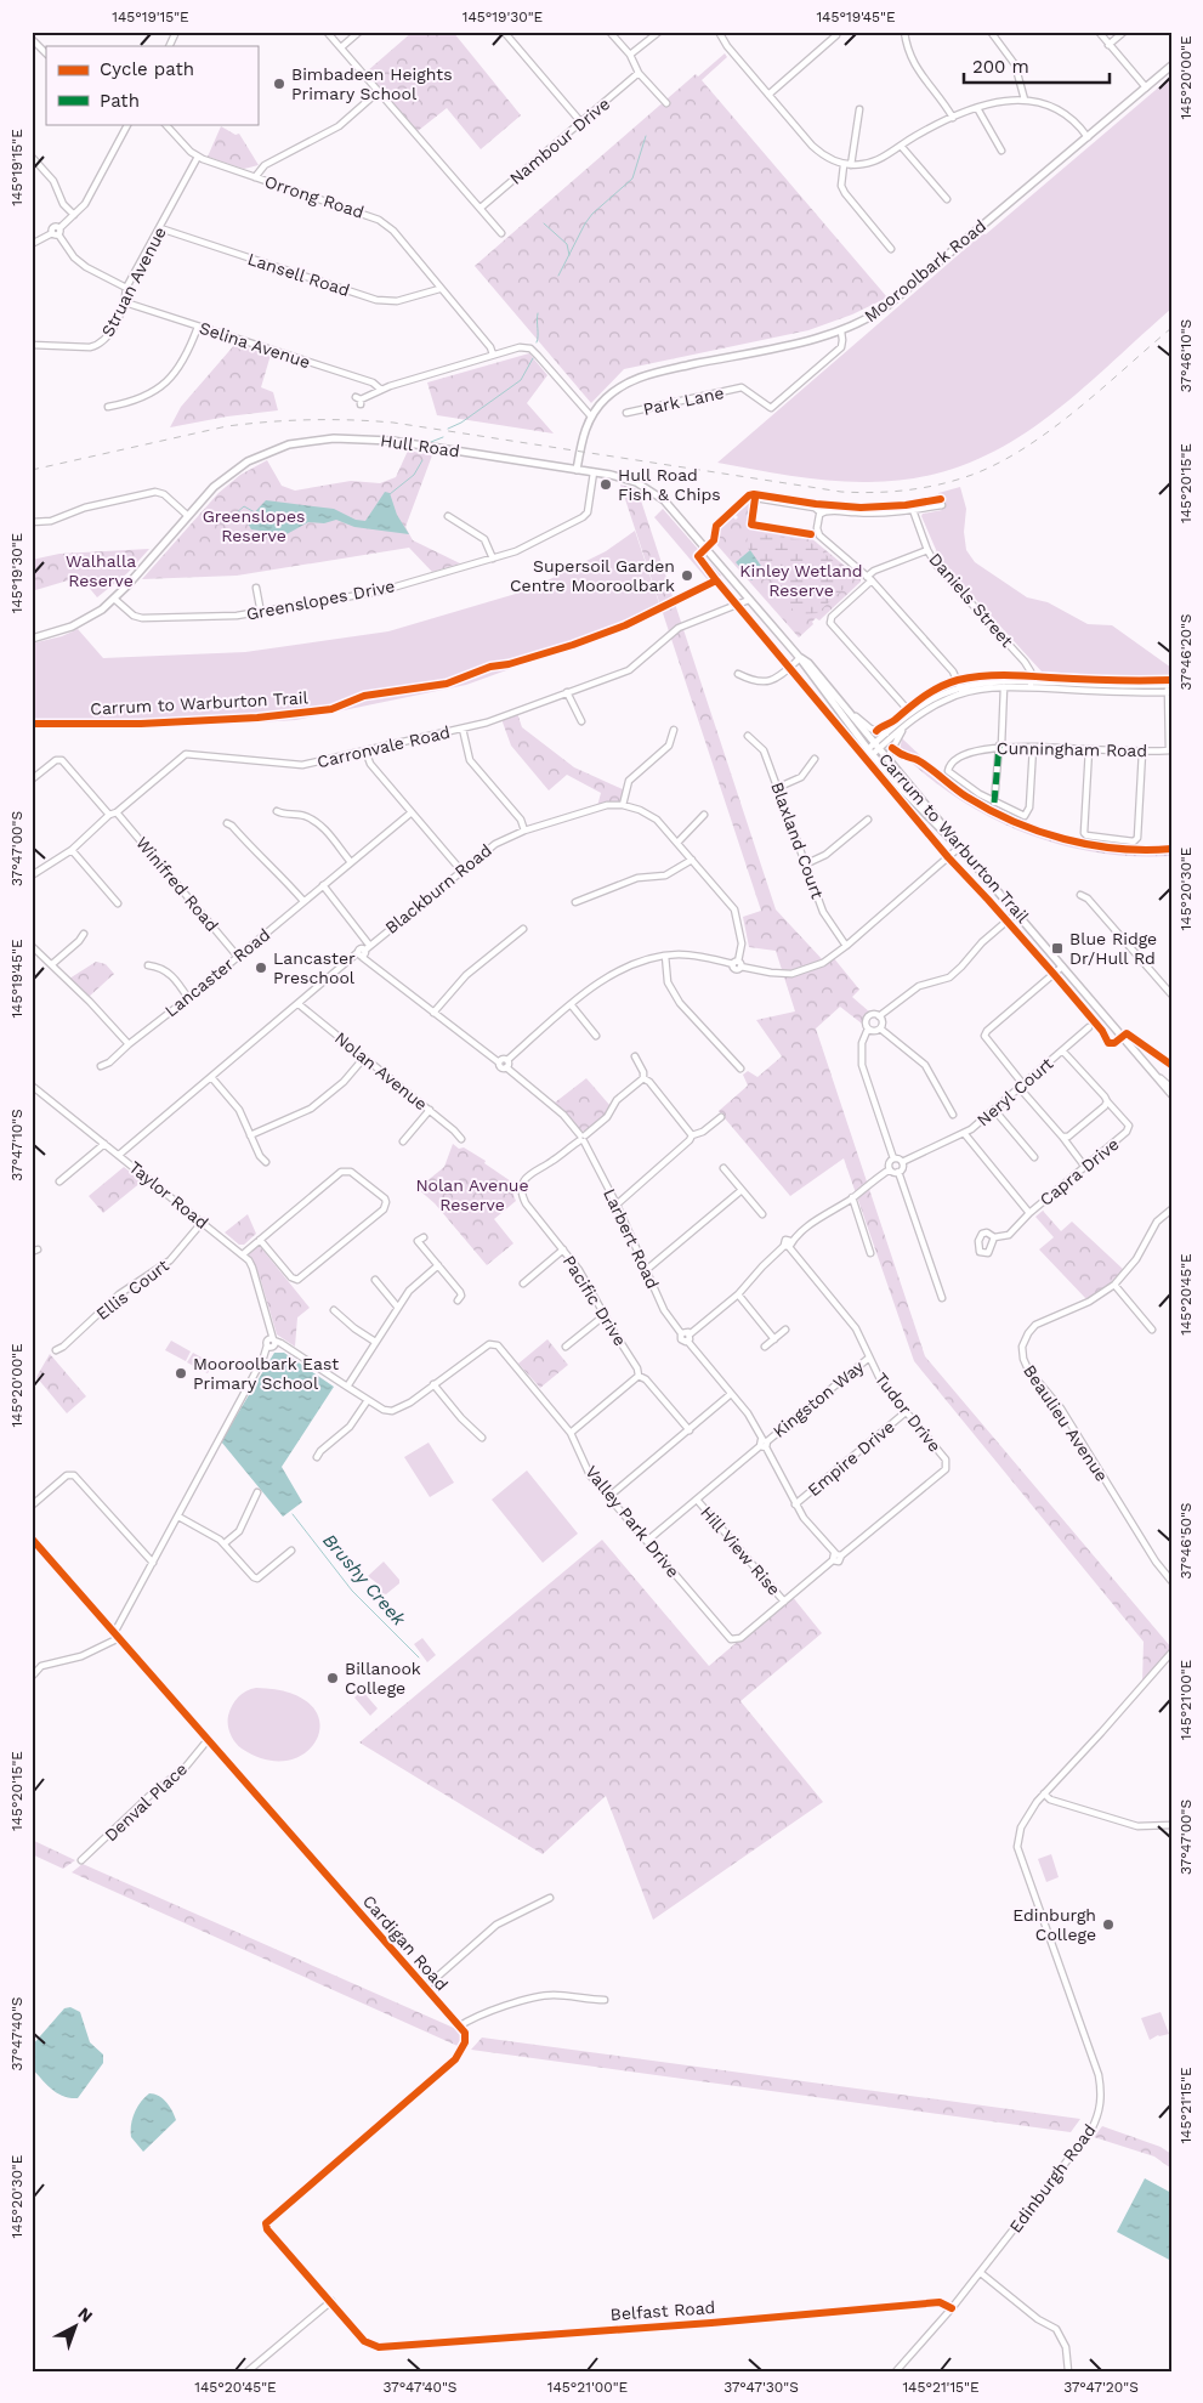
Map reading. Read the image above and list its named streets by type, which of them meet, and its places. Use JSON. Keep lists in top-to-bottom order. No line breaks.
{"streets":{"main road":["Mooroolbark Road","Hull Road"],"street":["Nambour Drive","Orrong Road","Lansell Road","Struan Avenue","Selina Avenue","Park Lane","Greenslopes Drive","Daniels Street","Carronvale Road","Cunningham Road","Blaxland Court","Winifred Road","Blackburn Road","Lancaster Road","Nolan Avenue","Neryl Court","Capra Drive","Taylor Road","Larbert Road","Ellis Court","Pacific Drive","Kingston Way","Tudor Drive","Beaulieu Avenue","Empire Drive","Valley Park Drive","Hill View Rise","Denval Place","Cardigan Road","Edinburgh Road","Belfast Road"],"cycle path":["Carrum to Warburton Trail"]},"crossings":[["Orrong Road","Lansell Road"],["Orrong Road","Struan Avenue"],["Mooroolbark Road","Park Lane"],["Mooroolbark Road","Hull Road"],["Lansell Road","Struan Avenue"],["Struan Avenue","Selina Avenue"],["Hull Road","Greenslopes Drive"],["Hull Road","Carronvale Road"],["Carronvale Road","Winifred Road"],["Winifred Road","Lancaster Road"],["Blackburn Road","Nolan Avenue"],["Blackburn Road","Taylor Road"],["Taylor Road","Ellis Court"],["Larbert Road","Pacific Drive"],["Kingston Way","Tudor Drive"],["Kingston Way","Valley Park Drive"],["Kingston Way","Hill View Rise"],["Tudor Drive","Empire Drive"],["Valley Park Drive","Hill View Rise"],["Denval Place","Cardigan Road"],["Edinburgh Road","Belfast Road"]],"water":["Brushy Creek"],"parks":["Greenslopes Reserve","Walhalla Reserve","Kinley Wetland Reserve","Nolan Avenue Reserve"],"places":{"other":["Bimbadeen Heights Primary School","Hull Road Fish & Chips","Supersoil Garden Centre Mooroolbark","Lancaster Preschool","Mooroolbark East Primary School","Billanook College","Edinburgh College"],"transit":["Blue Ridge Dr/Hull Rd"]},"legend":["Cycle path","Path"],"scale_bar":"200 m","north":"top right","coordinates":["145°19'15\"E","145°19'30\"E","145°19'45\"E","145°20'00\"E","37°46'10\"S","145°20'15\"E","37°46'20\"S","37°47'00\"S","145°20'30\"E","37°47'10\"S","145°20'45\"E","37°46'50\"S","145°21'00\"E","37°47'40\"S","145°21'15\"E","37°47'30\"S","37°47'20\"S"]}
